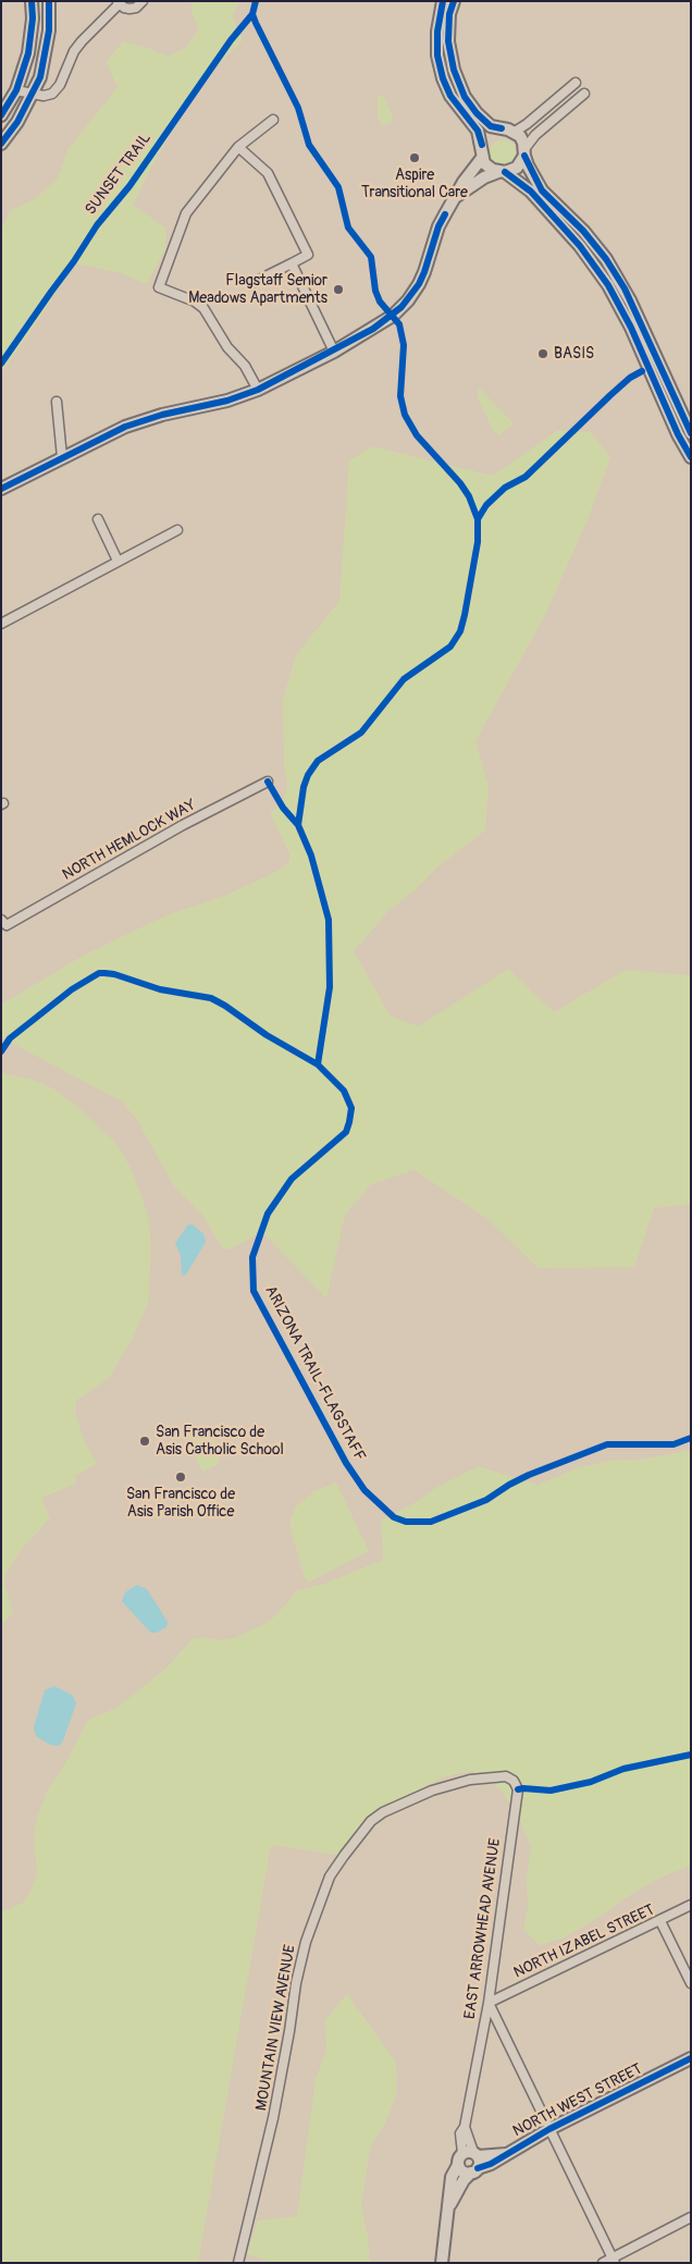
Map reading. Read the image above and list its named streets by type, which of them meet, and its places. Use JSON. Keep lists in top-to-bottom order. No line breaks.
{"streets":{"street":["NORTH HEMLOCK WAY","EAST ARROWHEAD AVENUE","NORTH IZABEL STREET","MOUNTAIN VIEW AVENUE","NORTH WEST STREET"],"cycle path":["SUNSET TRAIL","ARIZONA TRAIL-FLAGSTAFF"]},"crossings":[["EAST ARROWHEAD AVENUE","NORTH IZABEL STREET"],["EAST ARROWHEAD AVENUE","MOUNTAIN VIEW AVENUE"],["EAST ARROWHEAD AVENUE","NORTH WEST STREET"]],"places":["Aspire Transitional Care","Flagstaff Senior Meadows Apartments","BASIS","San Francisco de Asis Catholic School","San Francisco de Asis Parish Office"]}
